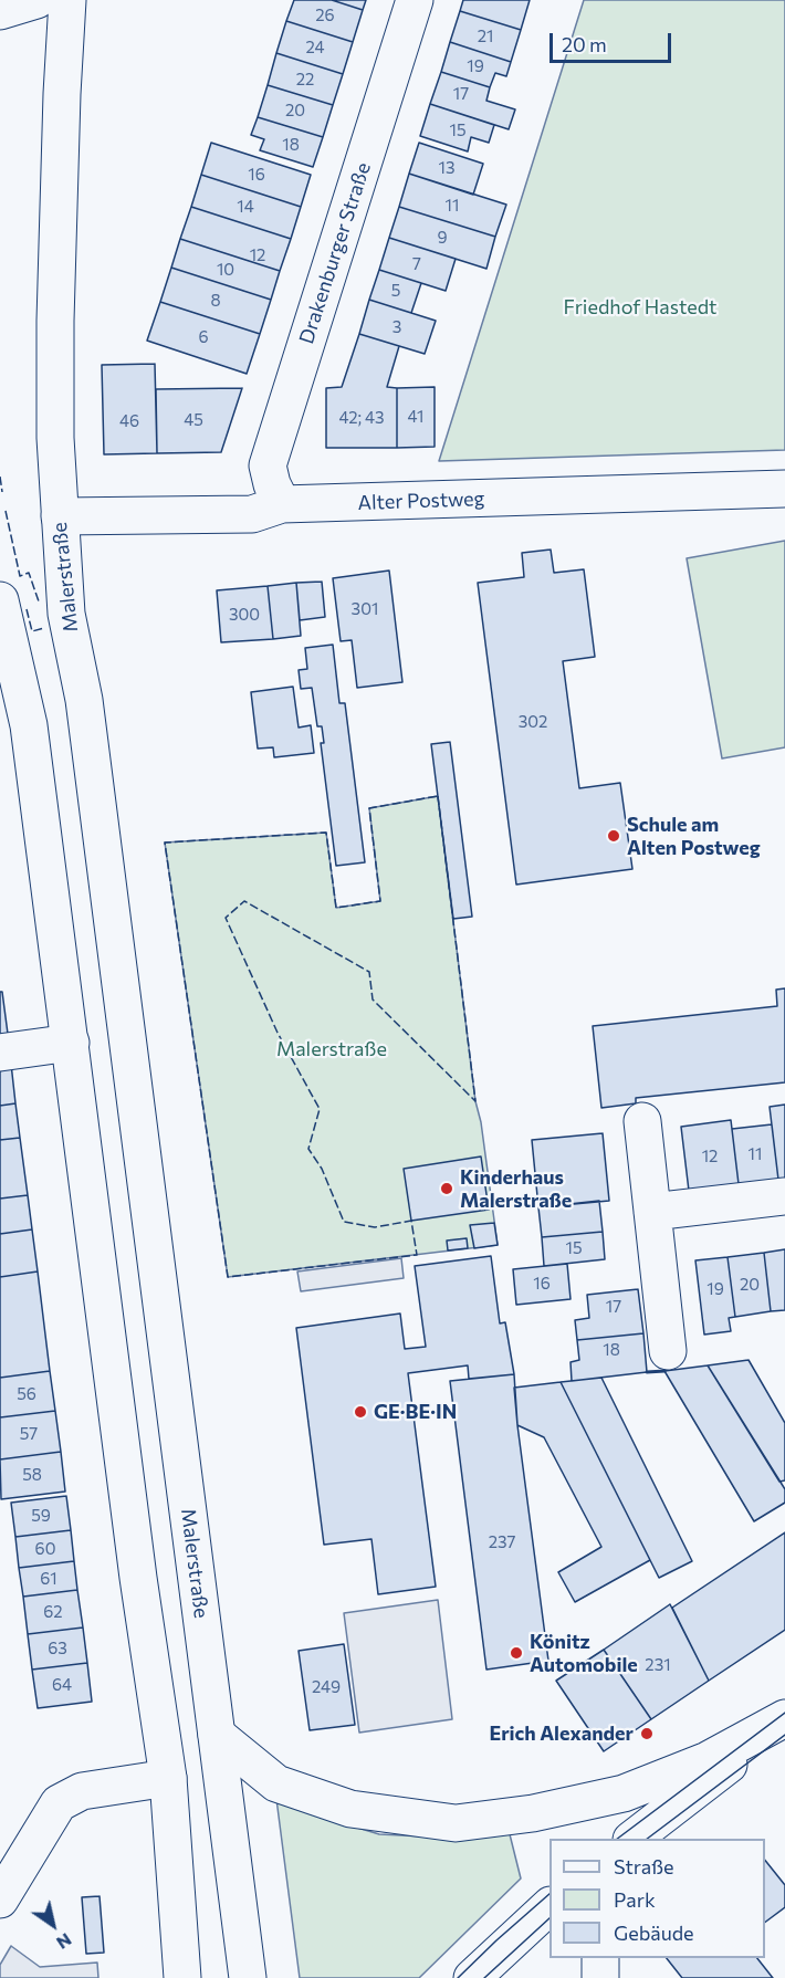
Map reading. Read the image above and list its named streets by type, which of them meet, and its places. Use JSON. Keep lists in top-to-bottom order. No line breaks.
{"streets":{"main road":["Drakenburger Straße","Alter Postweg","Malerstraße"]},"crossings":[["Drakenburger Straße","Alter Postweg"],["Alter Postweg","Malerstraße"]],"parks":["Friedhof Hastedt","Malerstraße"],"places":["Schule am Alten Postweg","Kinderhaus Malerstraße","GE·BE·IN","Könitz Automobile","Erich Alexander"],"house_numbers":["26","21","24","19","22","17","20","15","18","13","16","11","14","9","12","7","10","5","8","3","6","41","42; 43","45","46","301","300","302","11","12","15","16","20","19","17","18","56","57","58","59","237","60","61","62","63","231","64","249"],"legend":["Straße","Park","Gebäude"],"scale_bar":"20 m","north":"bottom right"}
